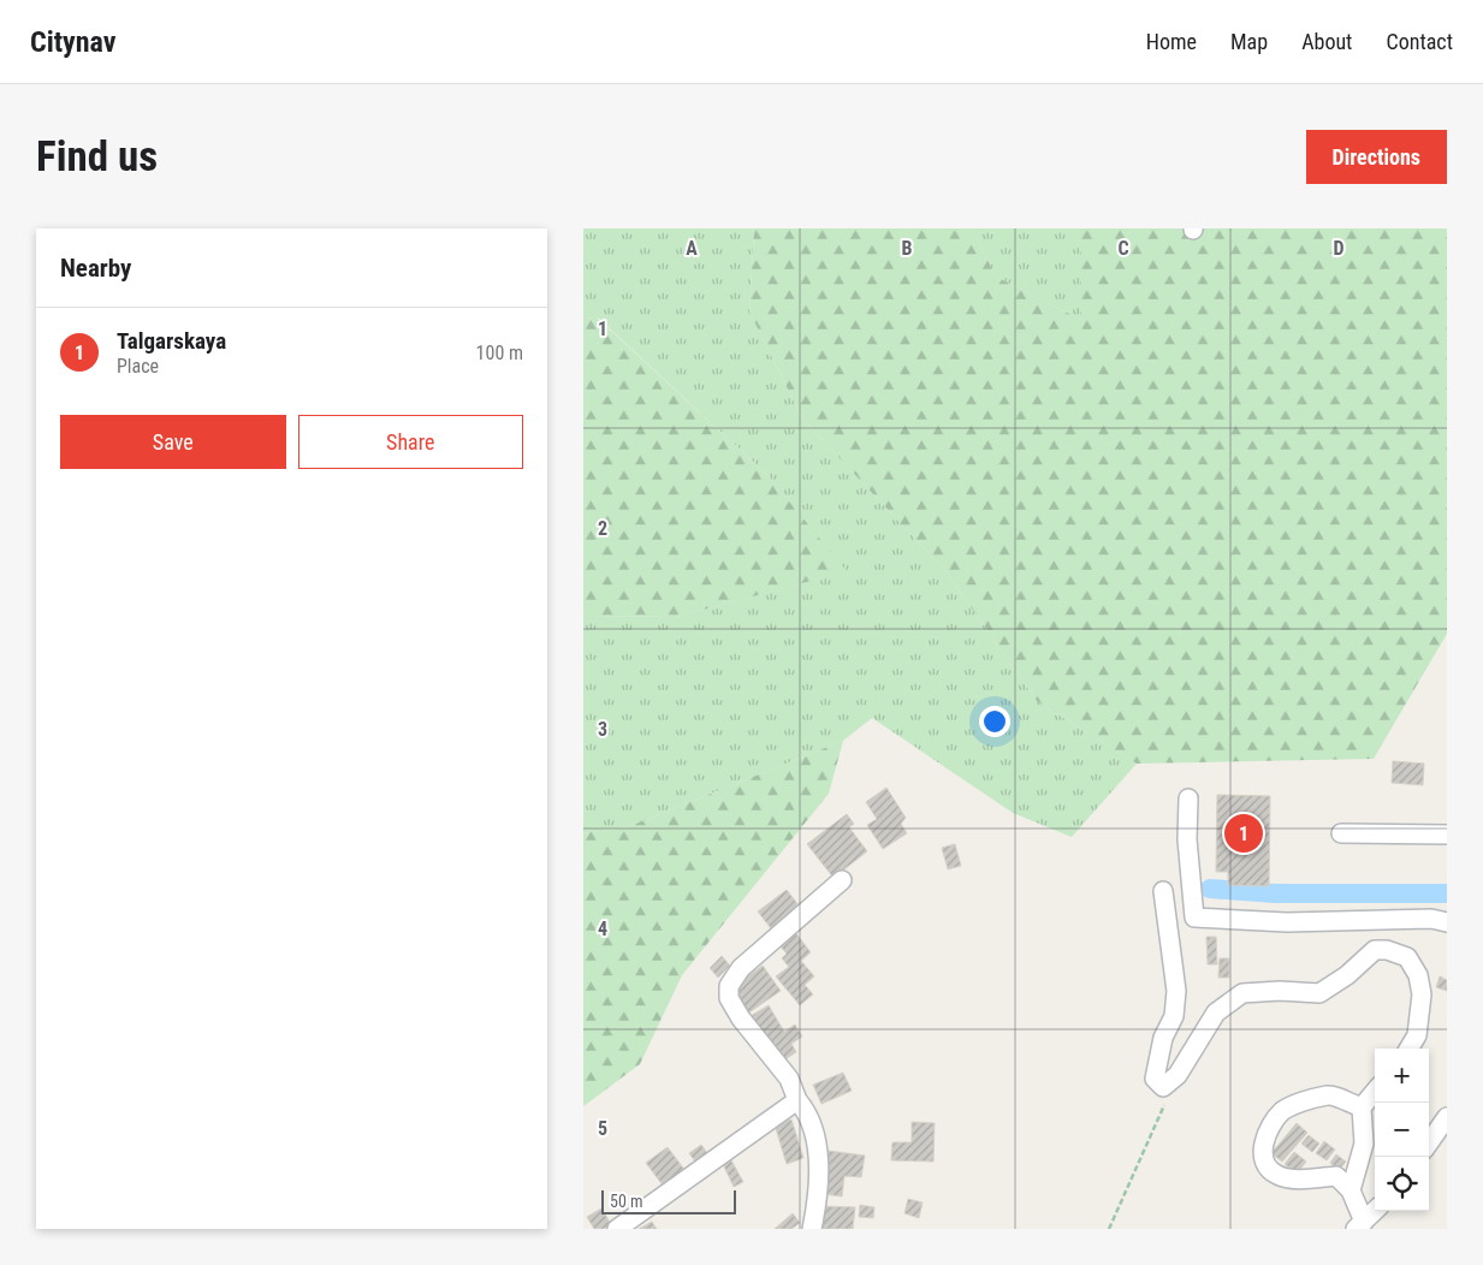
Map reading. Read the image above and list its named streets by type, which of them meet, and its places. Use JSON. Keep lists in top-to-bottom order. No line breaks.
{"scale_bar":"50 m","page":{"header":"Citynav","nav":["Home","Map","About","Contact"],"buttons":["Directions",["Save","Share"]],"title":"Find us","heading":"Nearby","list":[{"mark":"1","name":"Talgarskaya","note":"Place","value":"100 m"}],"pins":"1","map_buttons":["+","−"],"scale":"50 m"},"grid":{"columns":["A","B","C","D"],"rows":["1","2","3","4","5"]}}
